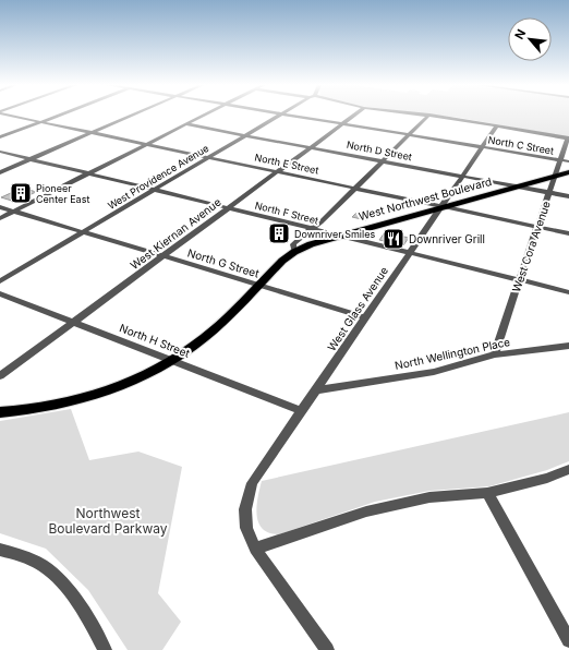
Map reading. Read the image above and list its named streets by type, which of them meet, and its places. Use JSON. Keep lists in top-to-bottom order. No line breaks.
{"streets":{"main road":["West Northwest Boulevard"],"street":["North C Street","North D Street","North E Street","West Providence Avenue","North F Street","West Kiernan Avenue","West Cora Avenue","North G Street","West Glass Avenue","North H Street","North Wellington Place"]},"crossings":[["North C Street","West Kiernan Avenue"],["North C Street","West Cora Avenue"],["North C Street","West Glass Avenue"],["North D Street","West Providence Avenue"],["North D Street","West Northwest Boulevard"],["North D Street","West Kiernan Avenue"],["North D Street","West Cora Avenue"],["North D Street","West Glass Avenue"],["North E Street","West Providence Avenue"],["North E Street","West Northwest Boulevard"],["North E Street","West Kiernan Avenue"],["North E Street","West Cora Avenue"],["North E Street","West Glass Avenue"],["West Providence Avenue","North F Street"],["West Providence Avenue","North G Street"],["West Northwest Boulevard","North F Street"],["West Northwest Boulevard","West Cora Avenue"],["West Northwest Boulevard","North G Street"],["West Northwest Boulevard","West Glass Avenue"],["West Northwest Boulevard","North H Street"],["North F Street","West Kiernan Avenue"],["North F Street","West Cora Avenue"],["North F Street","West Glass Avenue"],["West Kiernan Avenue","North G Street"],["West Kiernan Avenue","North H Street"],["West Cora Avenue","North Wellington Place"],["North G Street","West Glass Avenue"],["West Glass Avenue","North H Street"],["West Glass Avenue","North Wellington Place"]],"parks":["Northwest Boulevard Parkway"],"places":{"building":["Pioneer Center East","Downriver Smiles"],"restaurant":["Downriver Grill"]},"north":"top left"}
